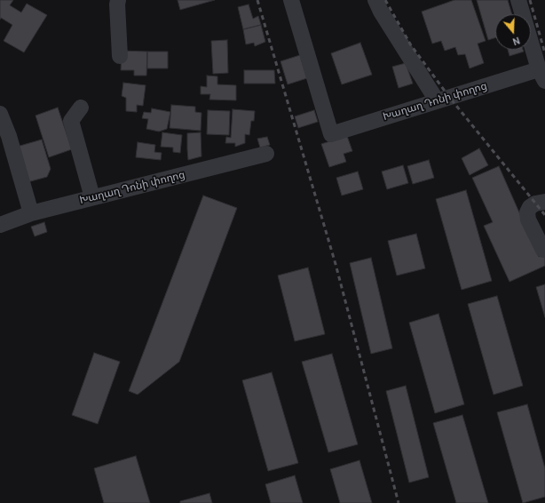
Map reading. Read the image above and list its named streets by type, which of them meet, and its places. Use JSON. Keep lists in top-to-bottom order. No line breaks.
{"streets":{"street":["Խաղաղ Դոնի փողոց"]},"north":"bottom"}
